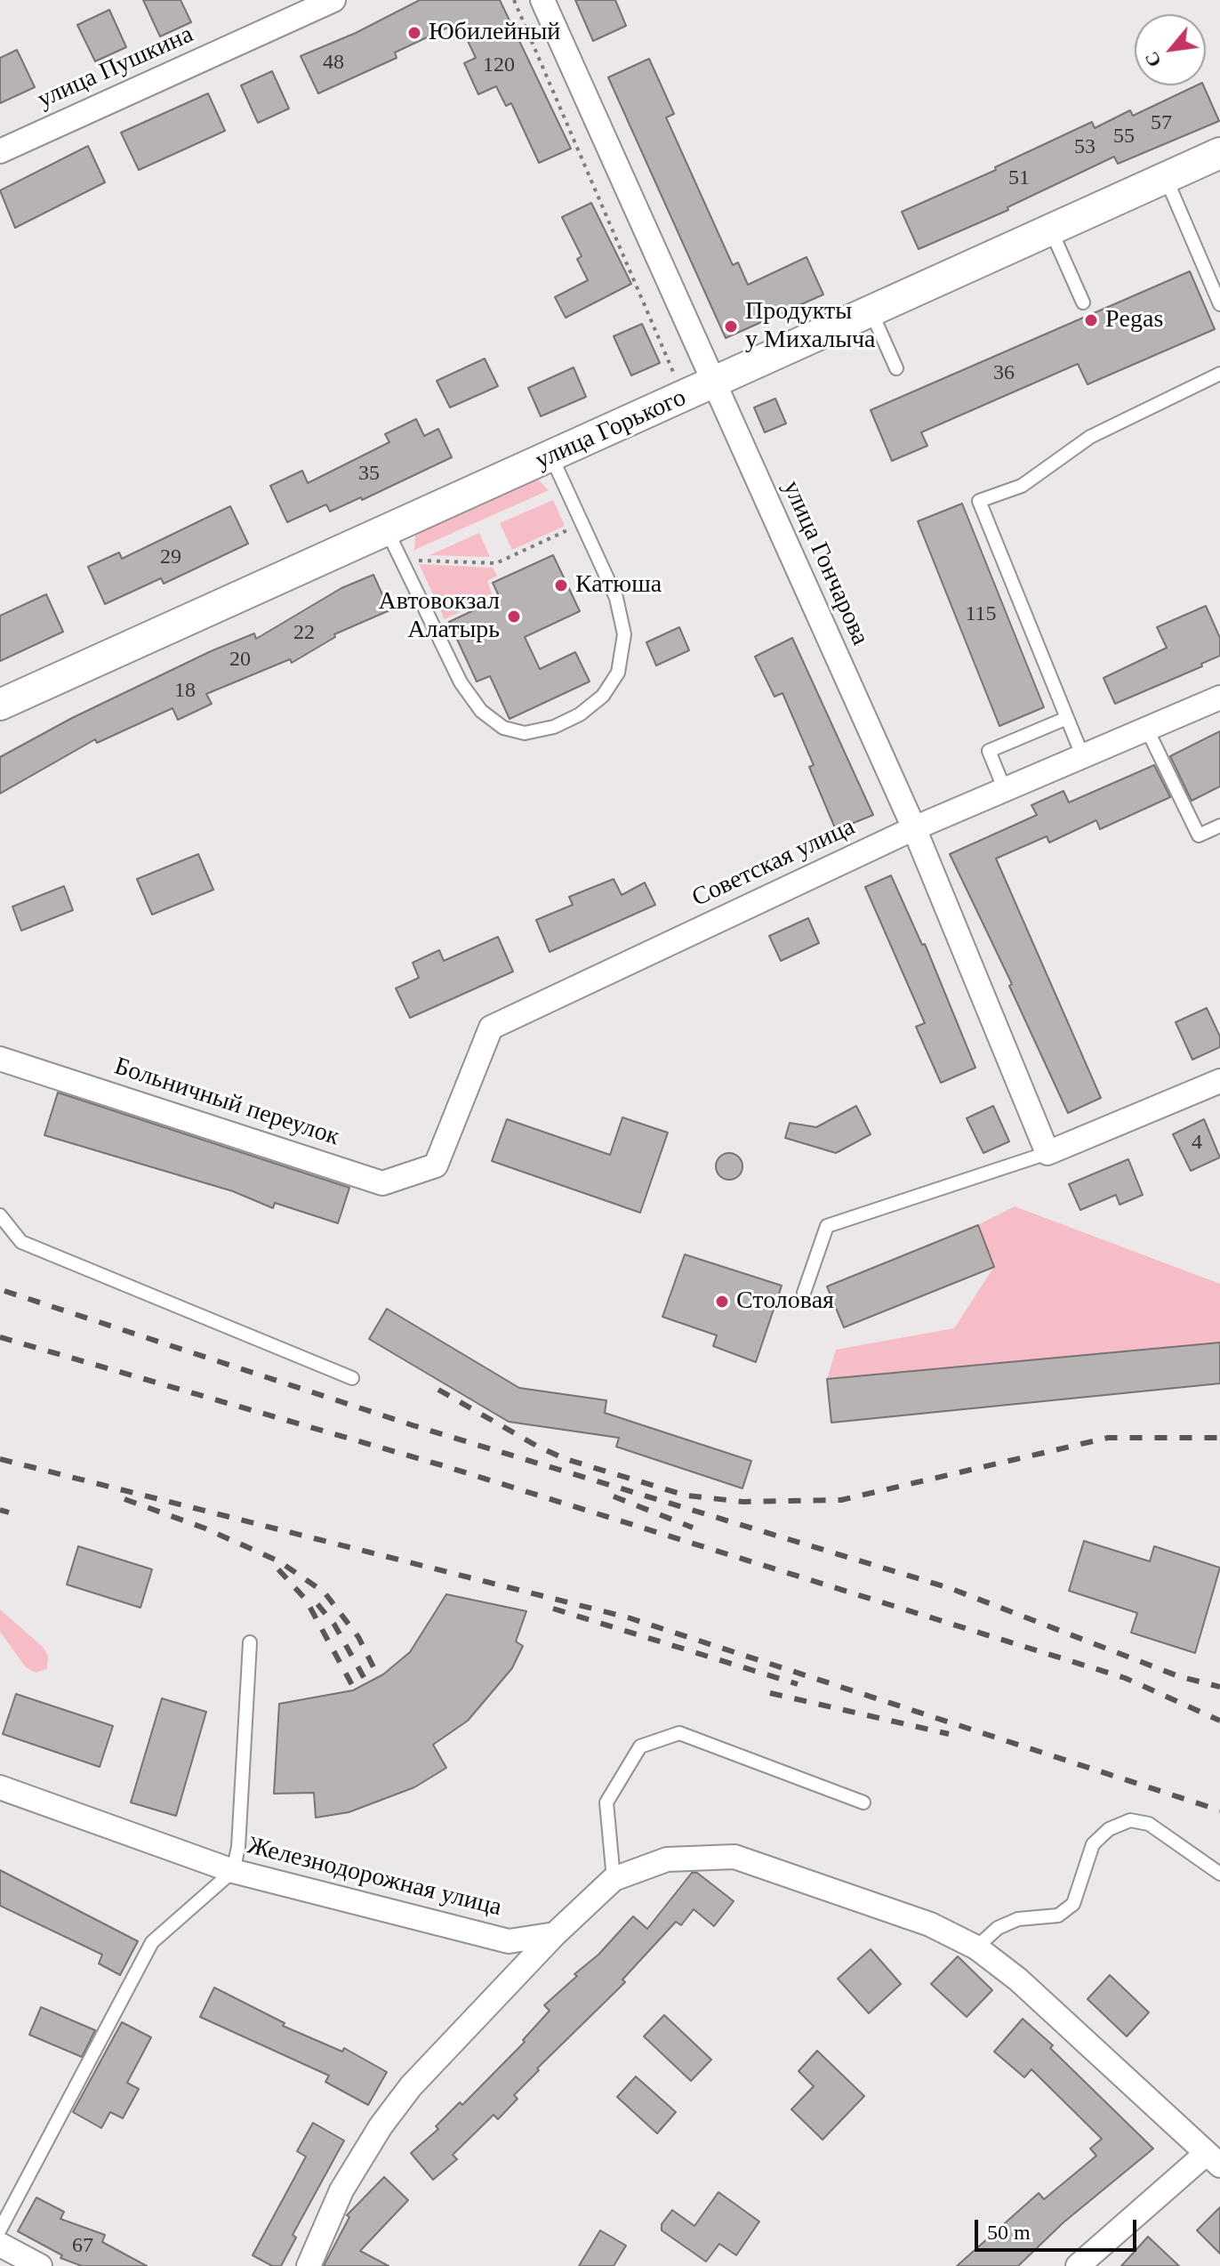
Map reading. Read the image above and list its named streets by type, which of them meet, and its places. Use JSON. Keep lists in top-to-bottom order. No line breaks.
{"streets":{"street":["улица Пушкина","улица Горького","улица Гончарова","Советская улица","Больничный переулок","Железнодорожная улица"]},"crossings":[["улица Горького","улица Гончарова"],["улица Гончарова","Советская улица"],["Советская улица","Больничный переулок"]],"places":["Юбилейный","Pegas","Продукты у Михалыча","Катюша","Автовокзал Алатырь","Столовая"],"house_numbers":["48","120","57","55","53","51","36","35","29","115","22","20","18","4","67"],"scale_bar":"50 m","north":"bottom left"}
